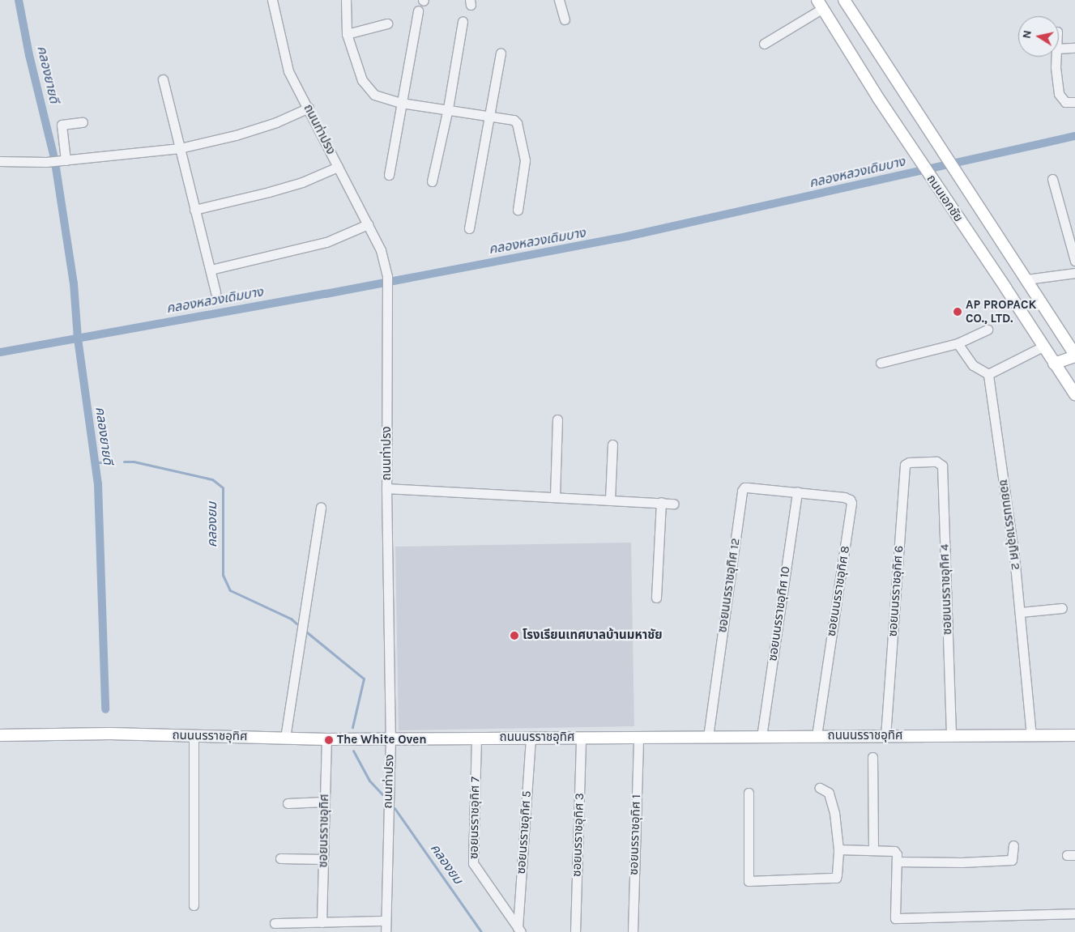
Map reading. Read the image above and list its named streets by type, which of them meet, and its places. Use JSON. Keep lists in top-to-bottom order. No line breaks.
{"streets":{"main road":["ถนนเอกชัย","ถนนนรราชอุทิศ"],"street":["ถนนท่าปรง","ซอยนนรราชอุทิศ 2","ซอยนนรราชอุทิศ 12","ซอยนนรราชอุทิศ 4","ซอยนนรราชอุทิศ 8","ซอยนนรราชอุทิศ 6","ซอยนนรราชอุทิศ 10","ซอยนรราชอุทิศ 7","ซอยนรราชอุทิศ","ซอยนรราชอุทิศ 5","ซอยนรราชอุทิศ 3","ซอยนรราชอุทิศ 1"]},"crossings":[["ถนนท่าปรง","ถนนนรราชอุทิศ"],["ซอยนนรราชอุทิศ 2","ถนนนรราชอุทิศ"],["ซอยนนรราชอุทิศ 12","ซอยนนรราชอุทิศ 8"],["ซอยนนรราชอุทิศ 12","ซอยนนรราชอุทิศ 10"],["ซอยนนรราชอุทิศ 12","ถนนนรราชอุทิศ"],["ซอยนนรราชอุทิศ 4","ซอยนนรราชอุทิศ 6"],["ซอยนนรราชอุทิศ 4","ถนนนรราชอุทิศ"],["ซอยนนรราชอุทิศ 8","ซอยนนรราชอุทิศ 10"],["ซอยนนรราชอุทิศ 8","ถนนนรราชอุทิศ"],["ซอยนนรราชอุทิศ 6","ถนนนรราชอุทิศ"],["ซอยนนรราชอุทิศ 10","ถนนนรราชอุทิศ"],["ถนนนรราชอุทิศ","ซอยนรราชอุทิศ 7"],["ถนนนรราชอุทิศ","ซอยนรราชอุทิศ"],["ถนนนรราชอุทิศ","ซอยนรราชอุทิศ 5"],["ถนนนรราชอุทิศ","ซอยนรราชอุทิศ 3"],["ถนนนรราชอุทิศ","ซอยนรราชอุทิศ 1"],["ซอยนรราชอุทิศ 7","ซอยนรราชอุทิศ 5"]],"water":["คลองยายดี","คลองหลวงเดิมบาง","คลองยม"],"places":["AP PROPACK CO., LTD.","โรงเรียนเทศบาลบ้านมหาชัย","The White Oven"],"north":"left"}
